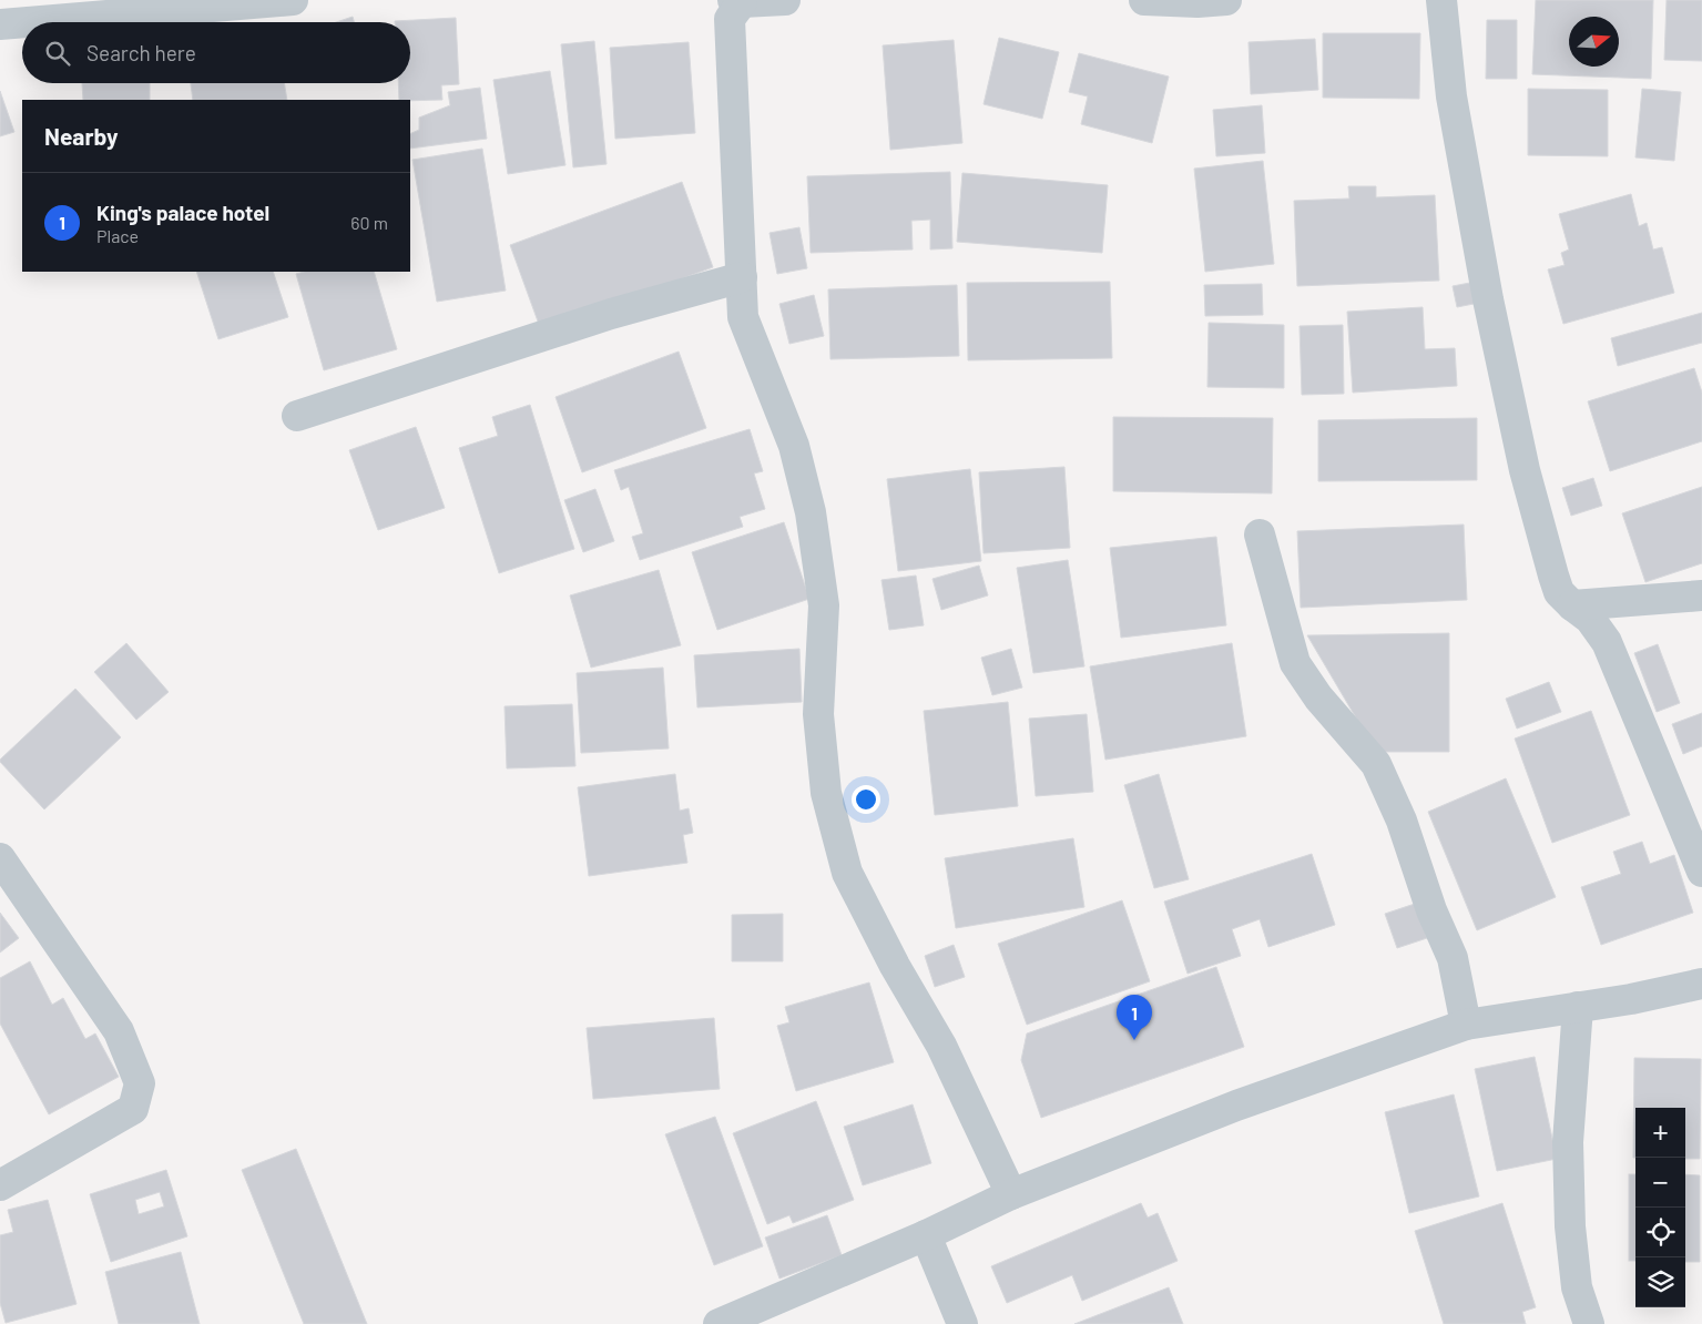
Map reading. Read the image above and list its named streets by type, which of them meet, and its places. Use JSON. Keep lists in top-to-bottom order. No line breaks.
{"north":"right","page":{"search":"Search here","heading":"Nearby","list":[{"mark":"1","name":"King's palace hotel","note":"Place","value":"60 m"}],"pins":"1","map_buttons":["+","−"]}}
